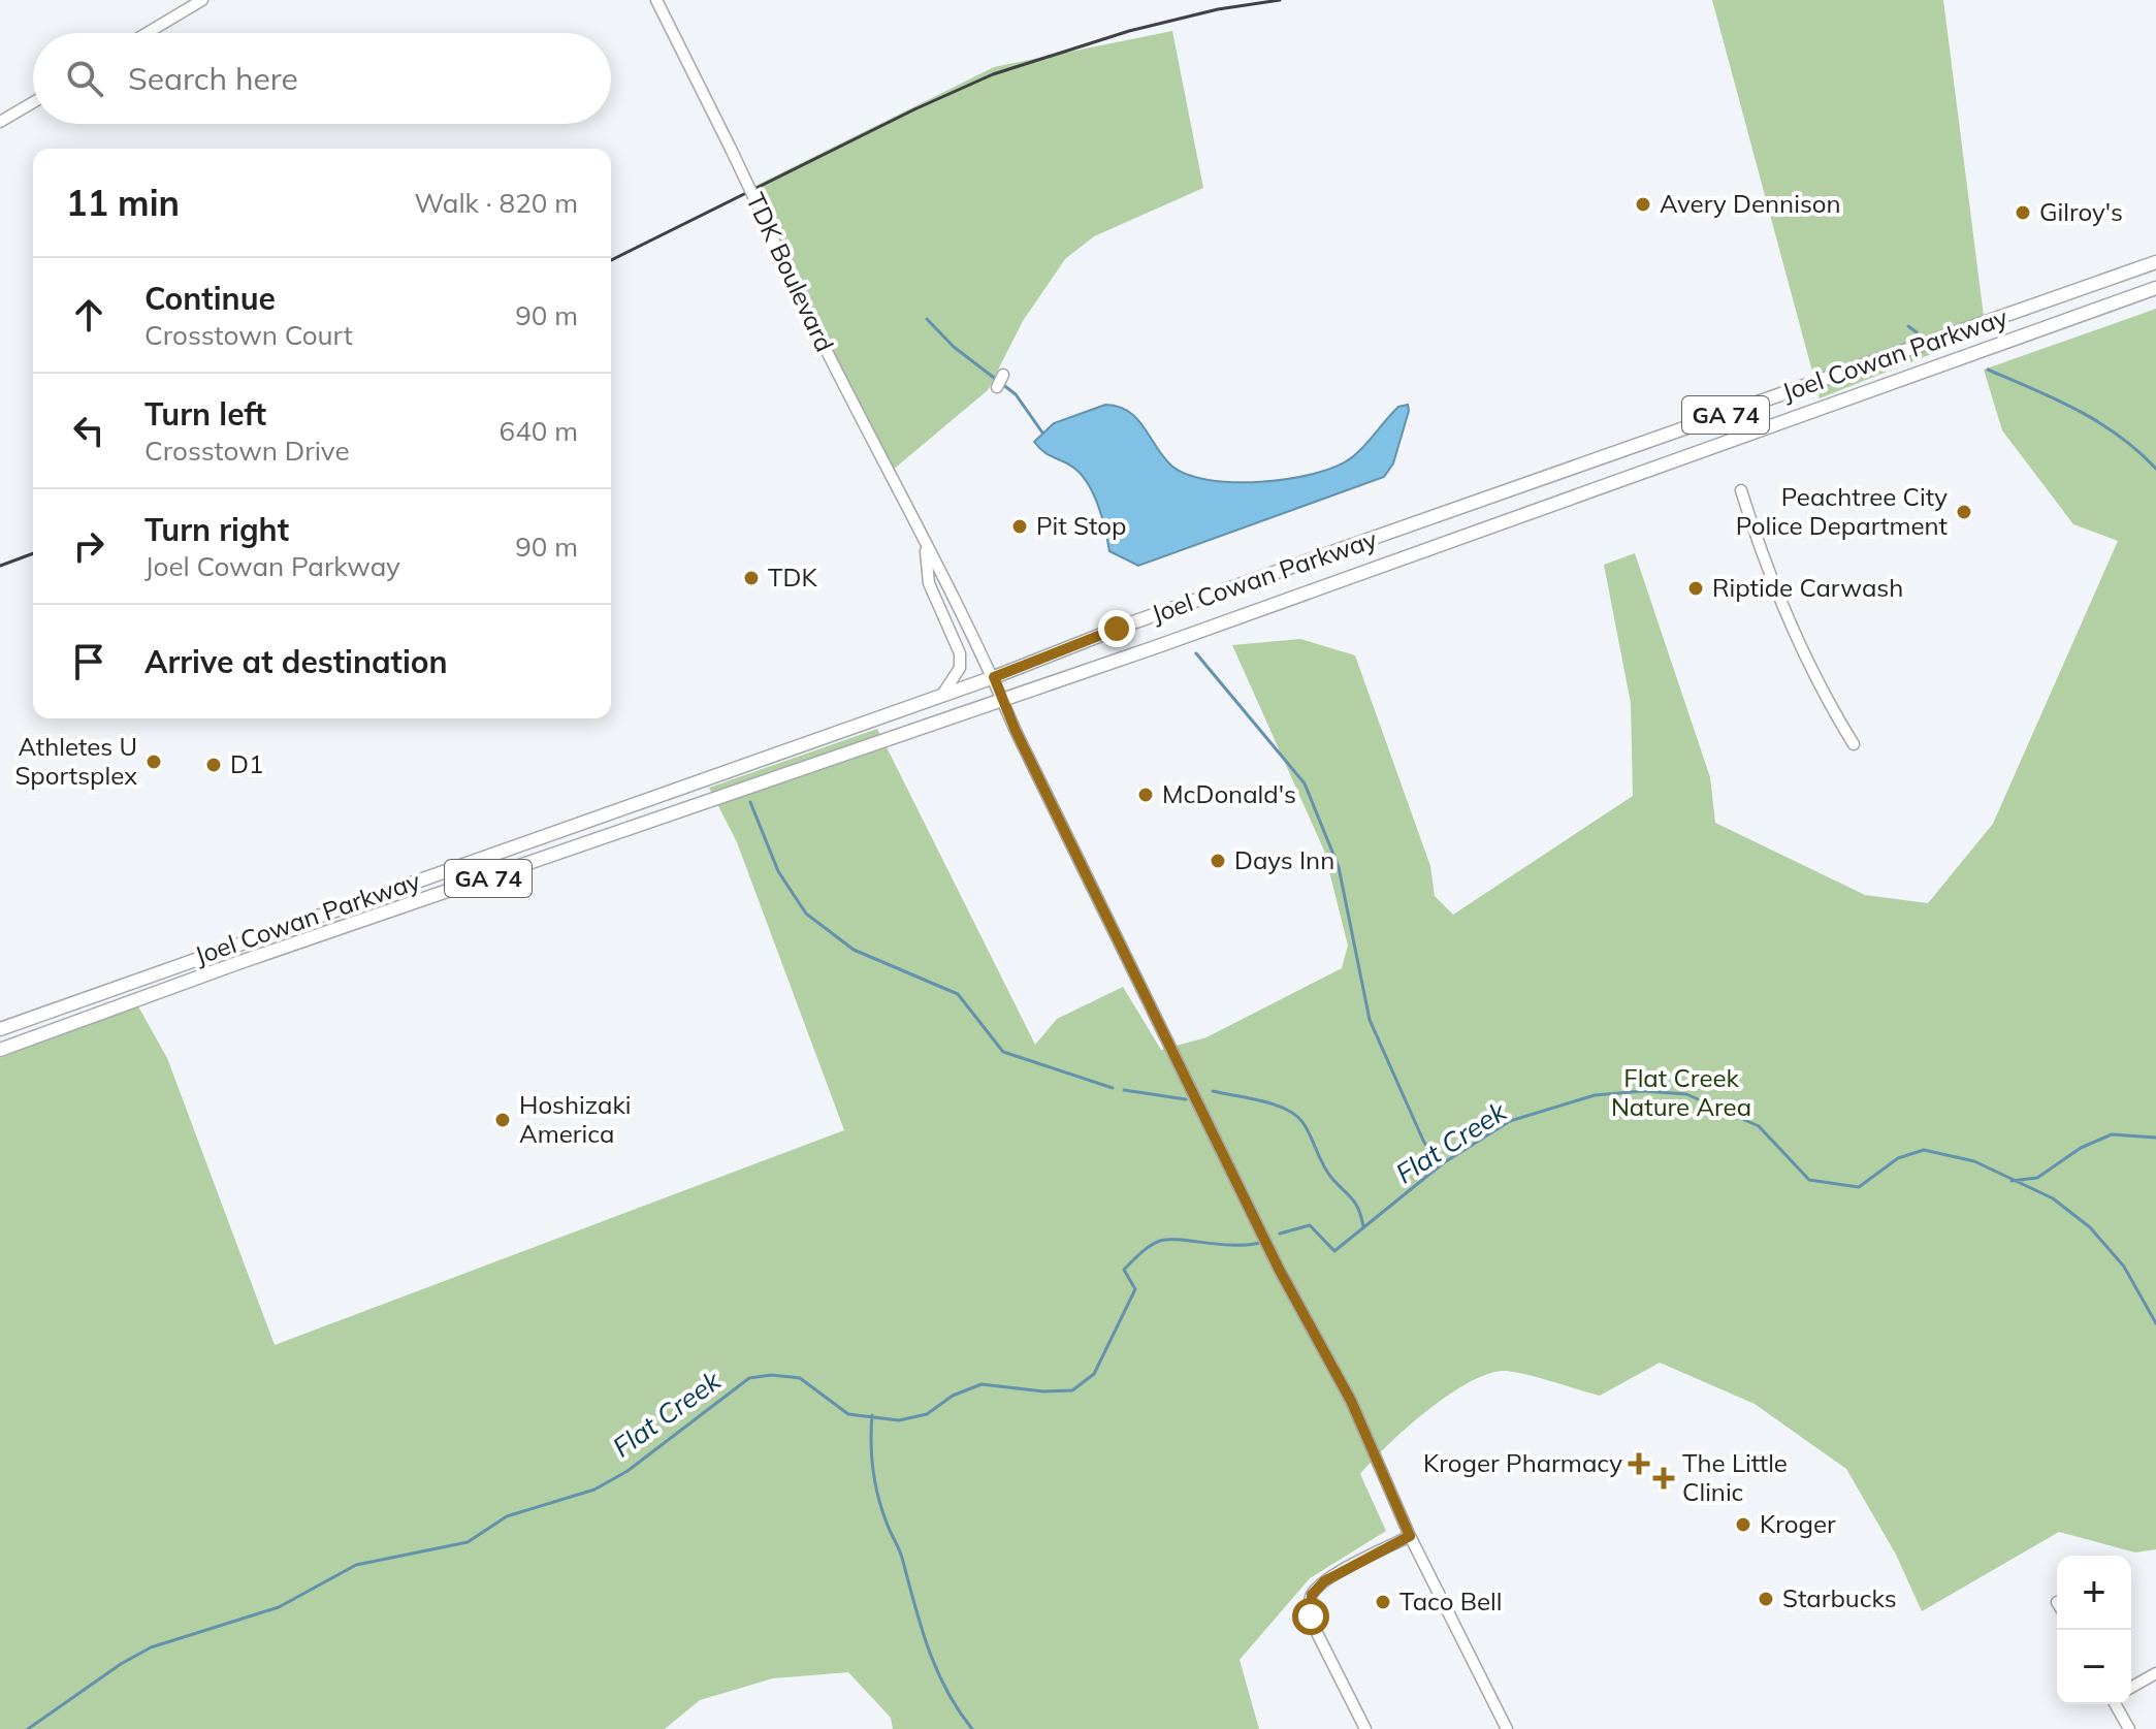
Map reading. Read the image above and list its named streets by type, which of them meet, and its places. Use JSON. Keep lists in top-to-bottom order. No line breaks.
{"streets":{"main road":["Joel Cowan Parkway","GA 74"],"street":["TDK Boulevard"]},"crossings":[["TDK Boulevard","Joel Cowan Parkway"]],"water":["Flat Creek"],"parks":["Flat Creek Nature Area"],"places":{"other":["Avery Dennison","Gilroy's","Peachtree City Police Department","Pit Stop","TDK","Riptide Carwash","Athletes U Sportsplex","D1","McDonald's","Days Inn","Hoshizaki America","Kroger","Starbucks","Taco Bell"],"health":["Kroger Pharmacy","The Little Clinic"]},"page":{"search":"Search here","heading":["11 min","Walk · 820 m"],"list":[["Continue","Crosstown Court","90 m"],["Turn left","Crosstown Drive","640 m"],["Turn right","Joel Cowan Parkway","90 m"],"Arrive at destination"],"map_buttons":["+","−"]}}
